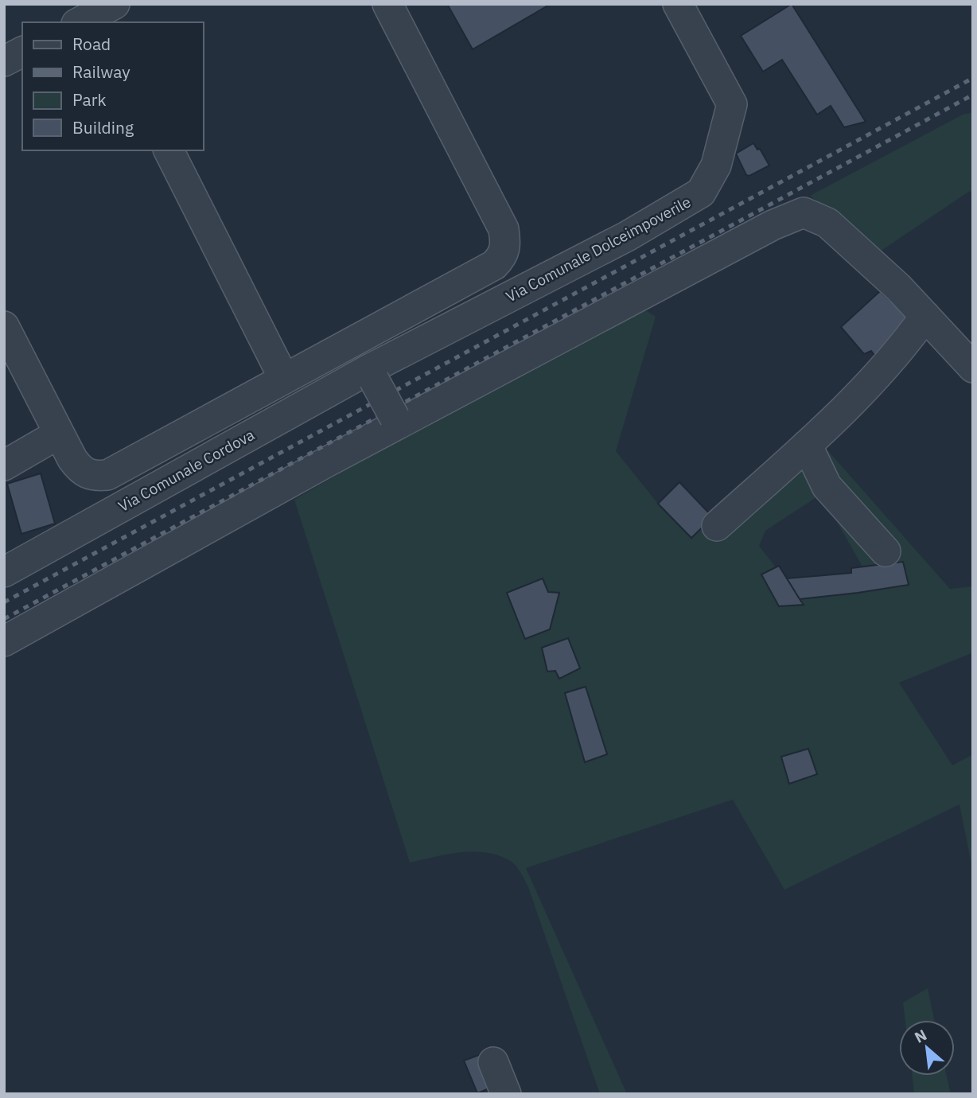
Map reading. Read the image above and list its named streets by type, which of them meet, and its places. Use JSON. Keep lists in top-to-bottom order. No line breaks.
{"streets":{"street":["Via Comunale Dolceimpoverile","Via Comunale Cordova"]},"crossings":[["Via Comunale Dolceimpoverile","Via Comunale Cordova"]],"legend":["Road","Railway","Park","Building"],"north":"top left"}
